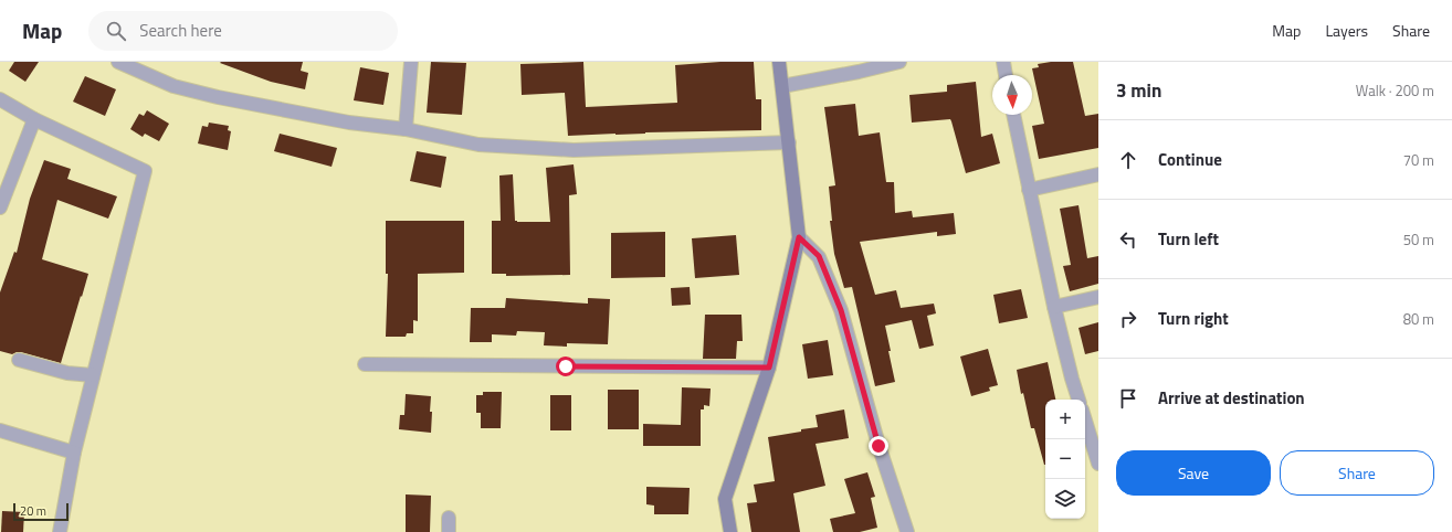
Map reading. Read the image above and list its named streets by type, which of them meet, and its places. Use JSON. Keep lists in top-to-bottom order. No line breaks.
{"scale_bar":"20 m","north":"bottom","page":{"header":"Map","search":"Search here","nav":["Map","Layers","Share"],"heading":["3 min","Walk · 200 m"],"list":[["Continue","70 m"],["Turn left","50 m"],["Turn right","80 m"],"Arrive at destination"],"map_buttons":["+","−"],"buttons":["Save","Share"],"scale":"20 m"}}
